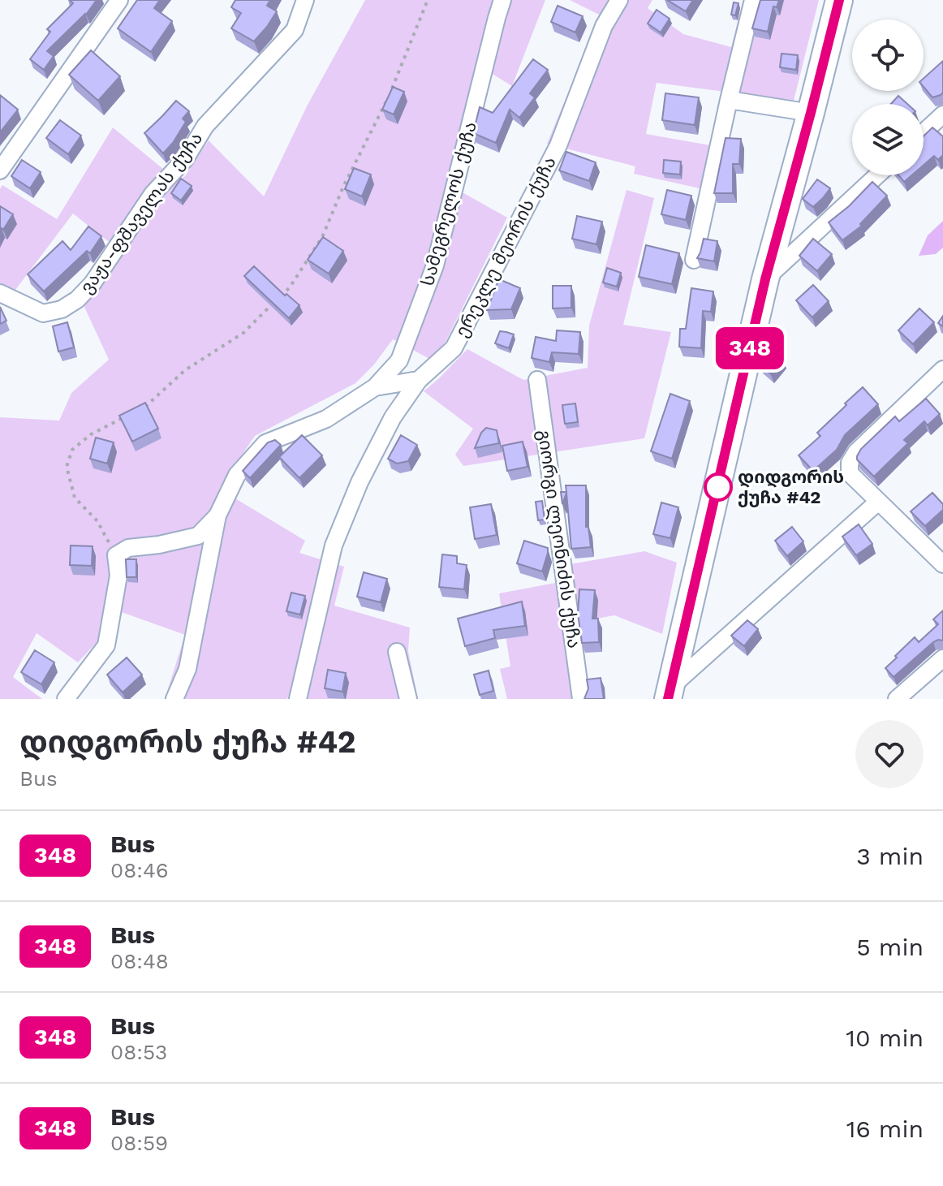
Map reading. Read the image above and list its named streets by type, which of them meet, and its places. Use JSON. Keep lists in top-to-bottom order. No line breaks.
{"streets":{"street":["სამეგრელოს ქუჩა","ვაჟა-ფშაველას ქუჩა","ერეკლე მეორის ქუჩა","გიორგი ლეონიძის ქუჩა"]},"places":["დიდგორის ქუჩა #42"],"lines":["bus line 348"],"page":{"on_map":"348","heading":["დიდგორის ქუჩა #42","Bus"],"list":[{"mark":"348","name":"Bus","note":"08:46","value":"3 min"},{"mark":"348","name":"Bus","note":"08:48","value":"5 min"},{"mark":"348","name":"Bus","note":"08:53","value":"10 min"},{"mark":"348","name":"Bus","note":"08:59","value":"16 min"}]}}
